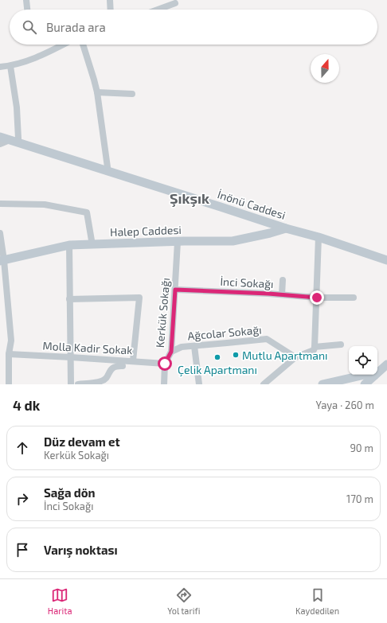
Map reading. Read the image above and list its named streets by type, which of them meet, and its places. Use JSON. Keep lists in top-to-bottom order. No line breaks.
{"streets":{"main road":["İnönü Caddesi","Halep Caddesi"],"street":["İnci Sokağı","Kerkük Sokağı","Ağcolar Sokağı","Molla Kadir Sokak"]},"crossings":[["İnönü Caddesi","Halep Caddesi"],["Halep Caddesi","Kerkük Sokağı"],["İnci Sokağı","Kerkük Sokağı"],["Kerkük Sokağı","Ağcolar Sokağı"],["Kerkük Sokağı","Molla Kadir Sokak"]],"districts":["Şıkşık"],"places":["Mutlu Apartmanı","Çelik Apartmanı"],"north":"top","page":{"search":"Burada ara","heading":["4 dk","Yaya · 260 m"],"list":[["Düz devam et","Kerkük Sokağı","90 m"],["Sağa dön","İnci Sokağı","170 m"],"Varış noktası"],"nav":["Harita","Yol tarifi","Kaydedilen"]}}
